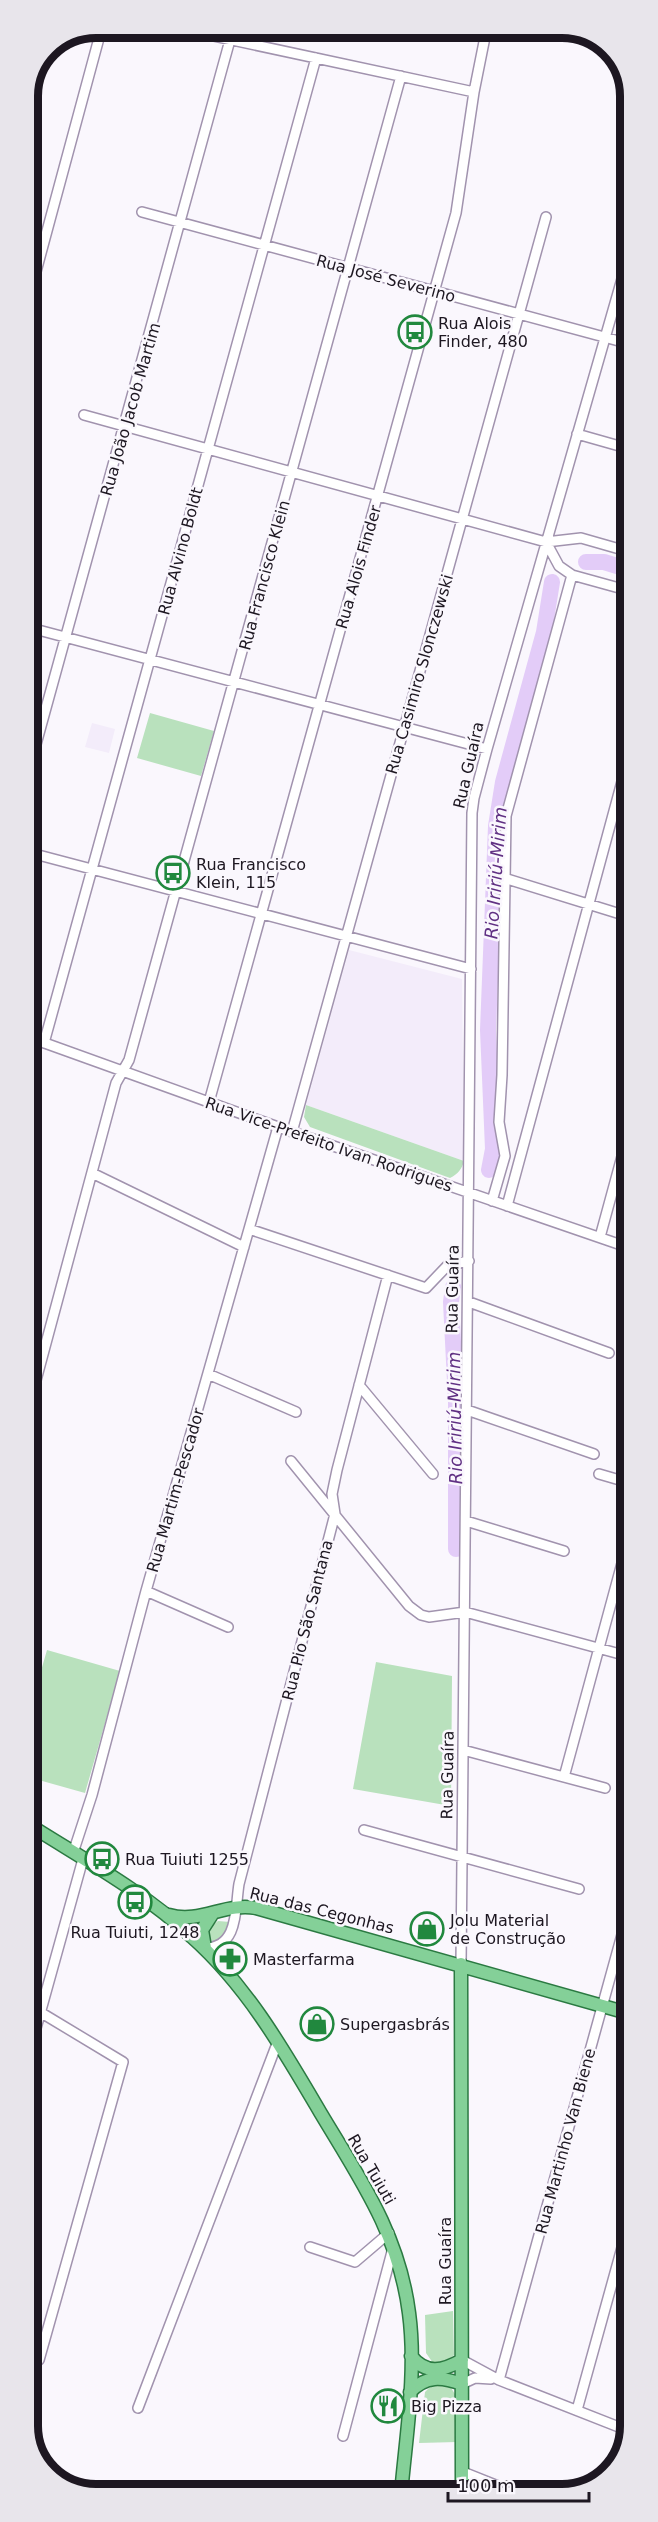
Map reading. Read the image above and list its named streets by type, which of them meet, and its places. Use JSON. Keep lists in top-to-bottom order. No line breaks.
{"streets":{"main road":["Rua Guaíra","Rua das Cegonhas","Rua Tuiuti"],"street":["Rua José Severino","Rua João Jacob Martim","Rua Alvino Boldt","Rua Alois Finder","Rua Francisco Klein","Rua Casimiro Slonczewski","Rua Vice-Prefeito Ivan Rodrigues","Rua Martim-Pescador","Rua Pio São Santana","Rua Martinho Van Biene"]},"crossings":[["Rua José Severino","Rua João Jacob Martim"],["Rua José Severino","Rua Alvino Boldt"],["Rua José Severino","Rua Alois Finder"],["Rua José Severino","Rua Francisco Klein"],["Rua José Severino","Rua Casimiro Slonczewski"],["Rua José Severino","Rua Guaíra"],["Rua Alvino Boldt","Rua Vice-Prefeito Ivan Rodrigues"],["Rua Alois Finder","Rua Vice-Prefeito Ivan Rodrigues"],["Rua Francisco Klein","Rua Vice-Prefeito Ivan Rodrigues"],["Rua Casimiro Slonczewski","Rua Vice-Prefeito Ivan Rodrigues"],["Rua Guaíra","Rua Vice-Prefeito Ivan Rodrigues"],["Rua Guaíra","Rua das Cegonhas"],["Rua Vice-Prefeito Ivan Rodrigues","Rua Martim-Pescador"],["Rua Martim-Pescador","Rua Tuiuti"],["Rua Pio São Santana","Rua das Cegonhas"],["Rua Pio São Santana","Rua Tuiuti"],["Rua das Cegonhas","Rua Martinho Van Biene"],["Rua das Cegonhas","Rua Tuiuti"]],"water":["Rio Iririú-Mirim"],"places":{"bus stop":["Rua Alois Finder, 480","Rua Francisco Klein, 115","Rua Tuiuti 1255","Rua Tuiuti, 1248"],"shop":["Jolu Material de Construção","Supergasbrás"],"pharmacy":["Masterfarma"],"restaurant":["Big Pizza"]},"scale_bar":"100 m"}
